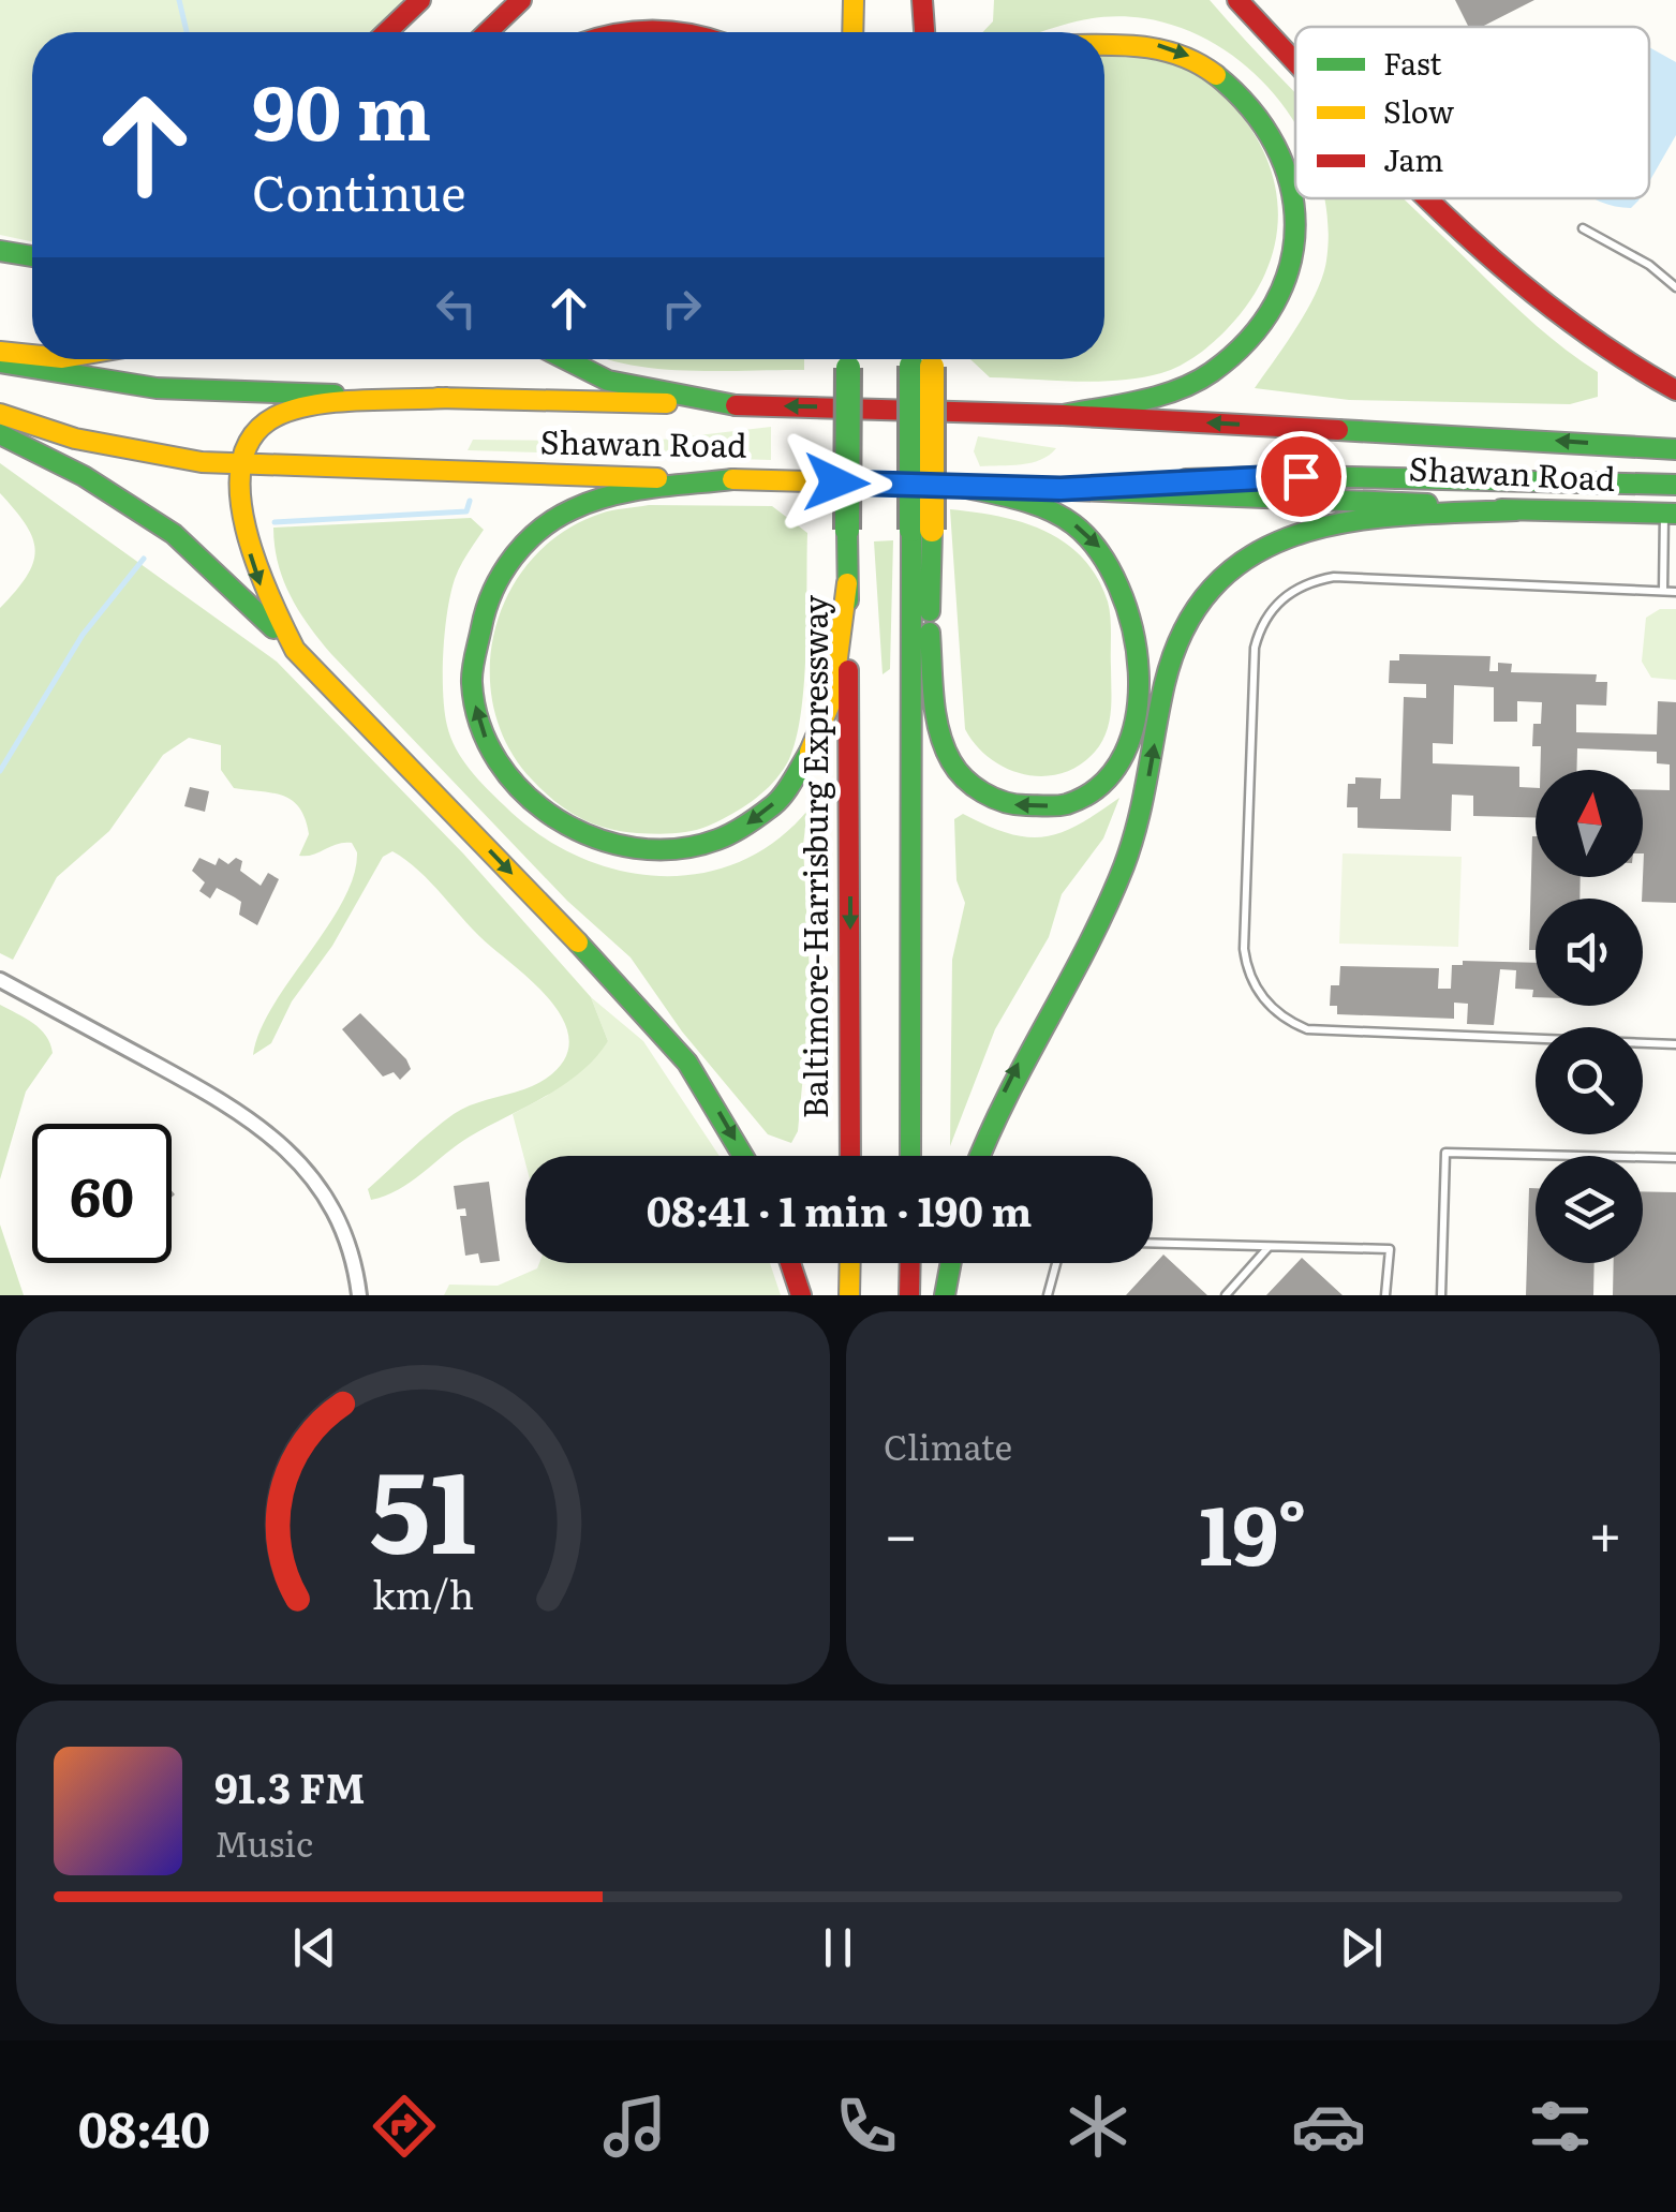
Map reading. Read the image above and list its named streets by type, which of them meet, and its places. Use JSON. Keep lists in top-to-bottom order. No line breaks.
{"streets":{"main road":["Shawan Road","Baltimore-Harrisburg Expressway"]},"legend":["Fast","Slow","Jam"],"north":"top","page":{"turn":["90 m","Continue"],"limit":"60","trip":"08:41 · 1 min · 190 m","tile":"Climate","heat":["−","19°","+"],"song":["91.3 FM","Music"],"tabs":"08:40","gauge":["51","km/h"]}}
